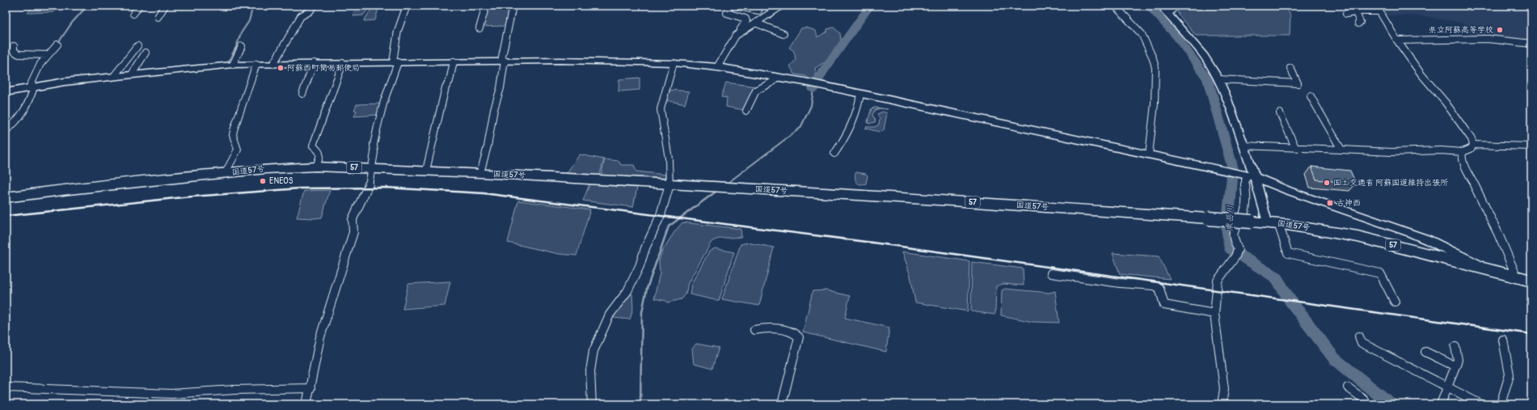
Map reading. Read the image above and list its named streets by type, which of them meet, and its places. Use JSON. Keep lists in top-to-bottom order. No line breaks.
{"streets":{"highway":["57","国道57号"]},"water":["東岳川"],"places":{"other":["県立阿蘇高等学校","阿蘇西町簡易郵便局","ENEOS","国土交通省 阿蘇国道維持出張所"],"transit":["古神西"]}}
